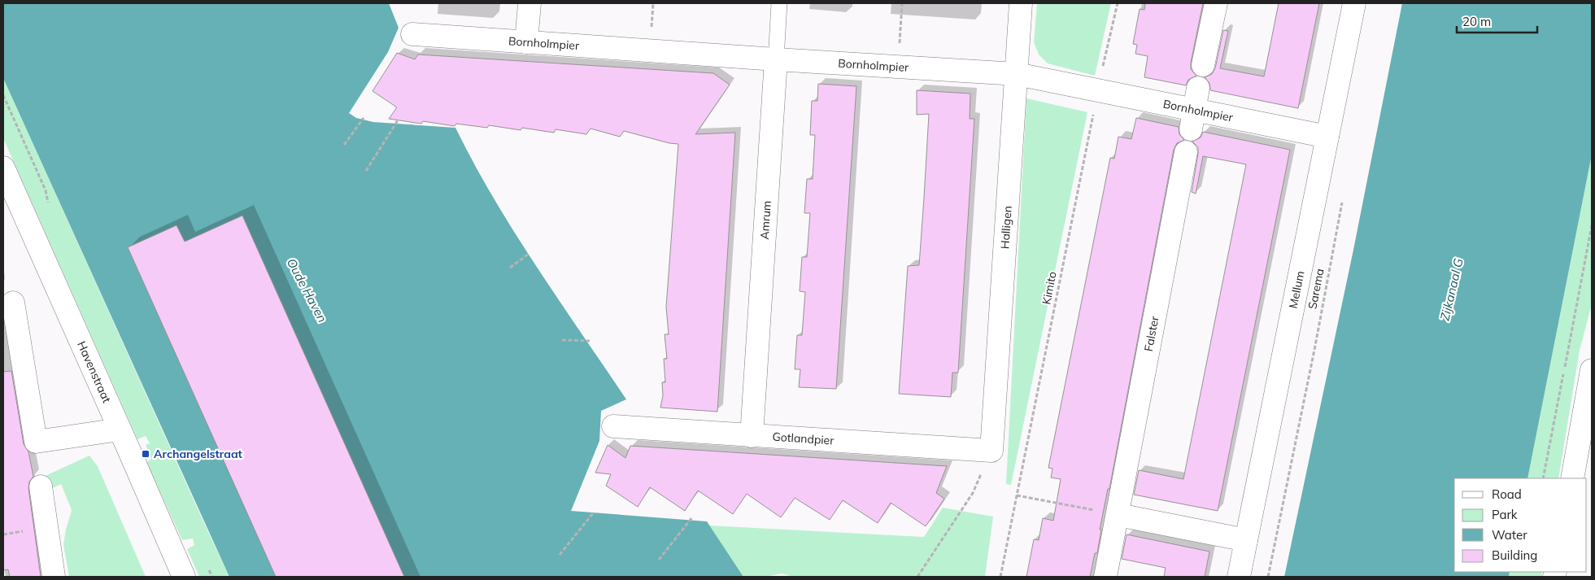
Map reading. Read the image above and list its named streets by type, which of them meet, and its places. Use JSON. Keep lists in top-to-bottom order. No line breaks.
{"streets":{"street":["Bornholmpier","Amrum","Halligen","Mellum","Falster","Havenstraat","Gotlandpier"],"path":["Kimito","Sarema"]},"crossings":[["Bornholmpier","Amrum"],["Bornholmpier","Halligen"],["Bornholmpier","Kimito"],["Bornholmpier","Mellum"],["Amrum","Gotlandpier"],["Halligen","Gotlandpier"]],"water":["Zijkanaal G","Oude Haven"],"places":{"transit":["Archangelstraat"]},"legend":["Road","Park","Water","Building"],"scale_bar":"20 m"}
